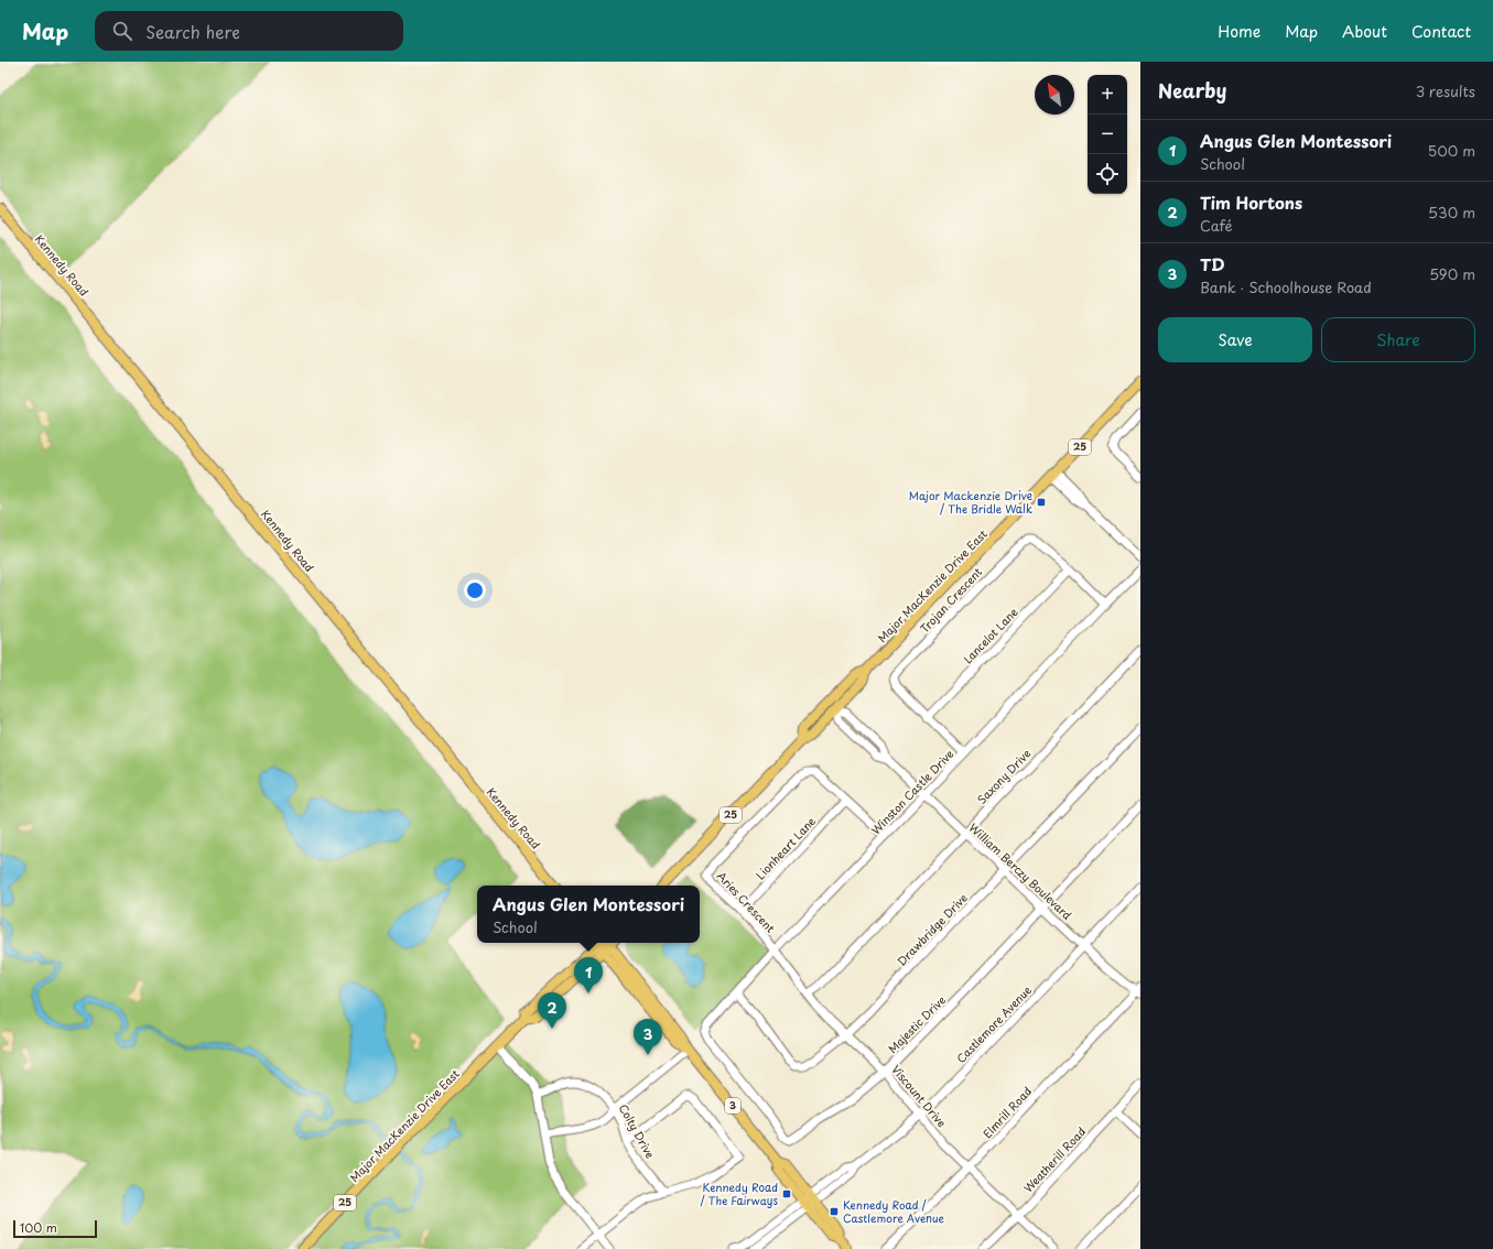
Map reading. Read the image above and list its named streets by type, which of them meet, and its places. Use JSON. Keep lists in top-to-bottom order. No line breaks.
{"streets":{"main road":["Kennedy Road","25","Major MacKenzie Drive East","3"],"street":["Trojan Crescent","Lancelot Lane","Saxony Drive","Winston Castle Drive","Lionheart Lane","William Berczy Boulevard","Aries Crescent","Drawbridge Drive","Majestic Drive","Castlemore Avenue","Viscount Drive","Elmrill Road","Colty Drive","Weatherill Road"]},"crossings":[["Major MacKenzie Drive East","William Berczy Boulevard"],["Major MacKenzie Drive East","3"],["Trojan Crescent","Lancelot Lane"],["Trojan Crescent","Winston Castle Drive"],["Saxony Drive","William Berczy Boulevard"],["Saxony Drive","Viscount Drive"],["Winston Castle Drive","William Berczy Boulevard"],["Winston Castle Drive","Aries Crescent"],["Winston Castle Drive","Drawbridge Drive"],["Winston Castle Drive","Majestic Drive"],["Winston Castle Drive","Viscount Drive"],["Lionheart Lane","Aries Crescent"],["William Berczy Boulevard","Drawbridge Drive"],["William Berczy Boulevard","Majestic Drive"],["William Berczy Boulevard","Castlemore Avenue"],["William Berczy Boulevard","Elmrill Road"],["Aries Crescent","Viscount Drive"],["Drawbridge Drive","Viscount Drive"],["Majestic Drive","Viscount Drive"],["Castlemore Avenue","Viscount Drive"],["Castlemore Avenue","3"],["Viscount Drive","Elmrill Road"],["Viscount Drive","Weatherill Road"]],"places":{"transit":["Major Mackenzie Drive / The Bridle Walk","Kennedy Road / The Fairways","Kennedy Road / Castlemore Avenue"]},"scale_bar":"100 m","north":"top left","page":{"header":"Map","search":"Search here","nav":["Home","Map","About","Contact"],"heading":["Nearby","3 results"],"map_buttons":["+","−"],"list":[{"mark":"1","name":"Angus Glen Montessori","note":"School","value":"500 m"},{"mark":"2","name":"Tim Hortons","note":"Café","value":"530 m"},{"mark":"3","name":"TD","note":"Bank · Schoolhouse Road","value":"590 m"}],"buttons":["Save","Share"],"popup":["Angus Glen Montessori","School"],"pins":["1","2","3"],"scale":"100 m"}}
